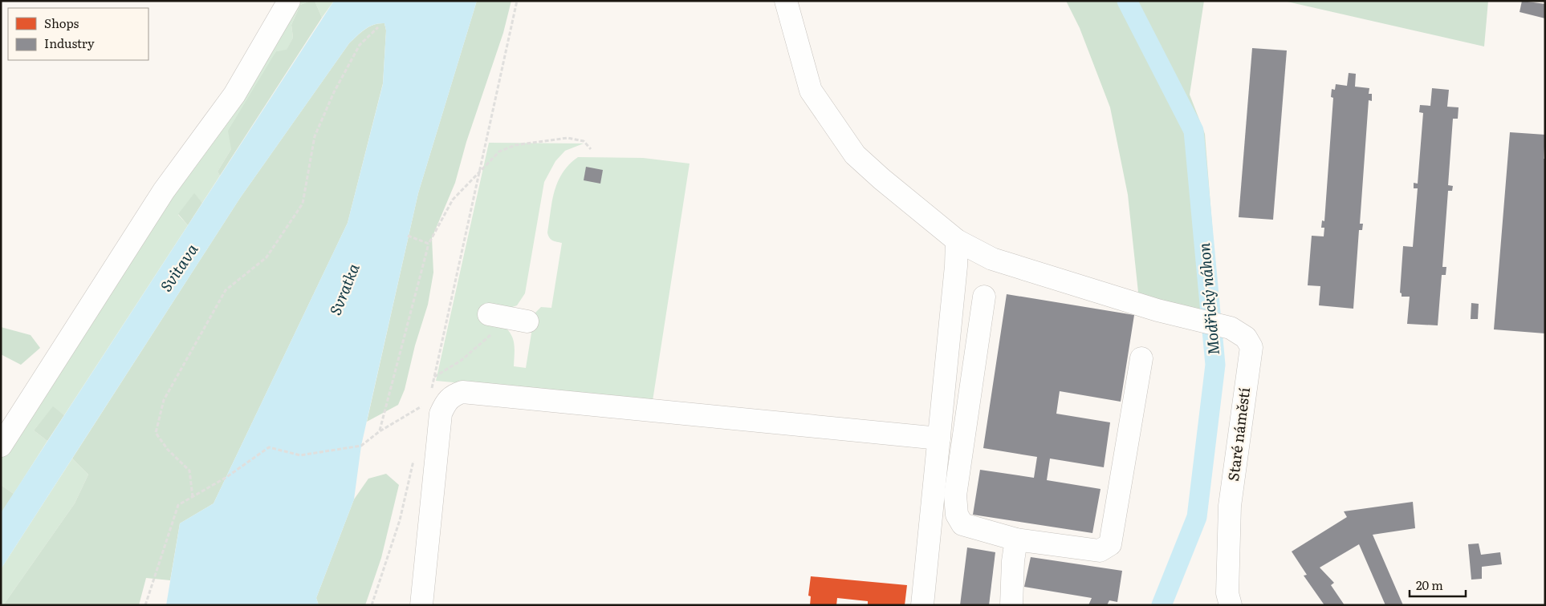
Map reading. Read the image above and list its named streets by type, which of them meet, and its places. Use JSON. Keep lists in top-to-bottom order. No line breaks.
{"streets":{"street":["Staré náměstí"]},"water":["Svitava","Svratka","Modřický náhon"],"legend":["Shops","Industry"],"scale_bar":"20 m"}
